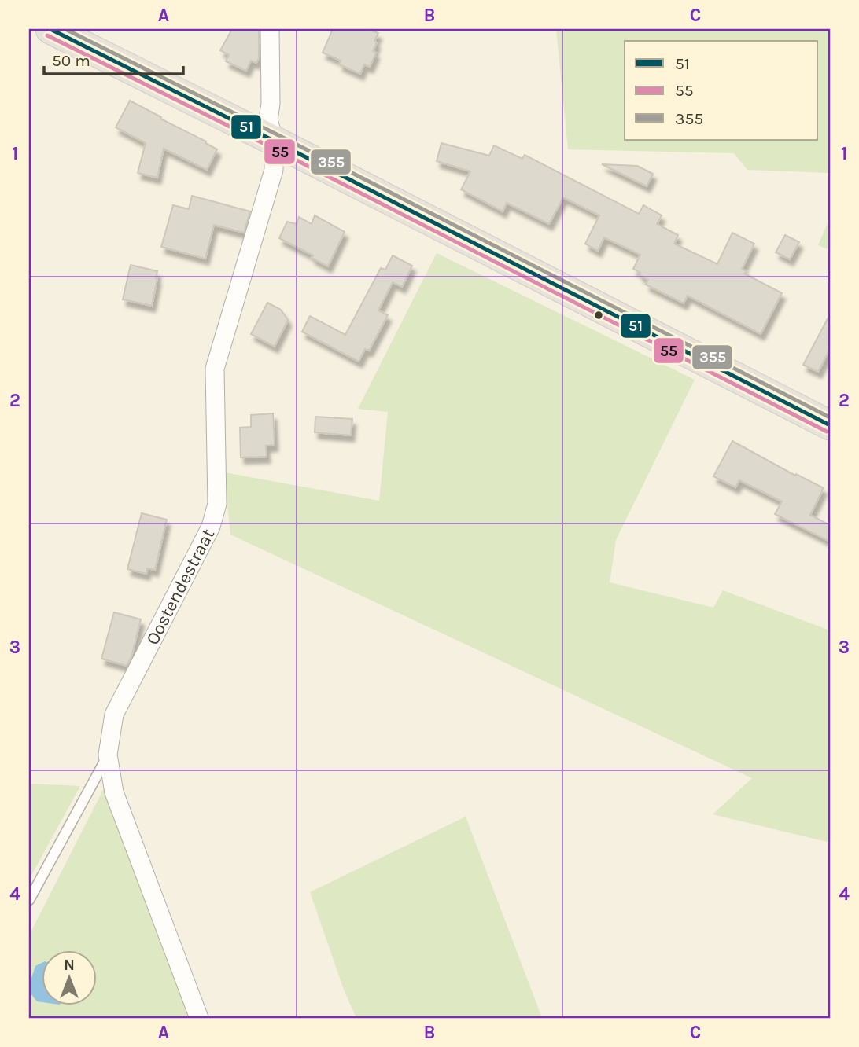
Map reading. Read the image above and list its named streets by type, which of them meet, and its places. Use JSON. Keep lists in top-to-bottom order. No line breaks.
{"streets":{"street":["Oostendestraat"]},"lines":["transit line 51","transit line 355","transit line 55"],"legend":["51","55","355"],"scale_bar":"50 m","north":"top","grid":{"columns":["A","B","C"],"rows":["1","2","3","4"]}}
